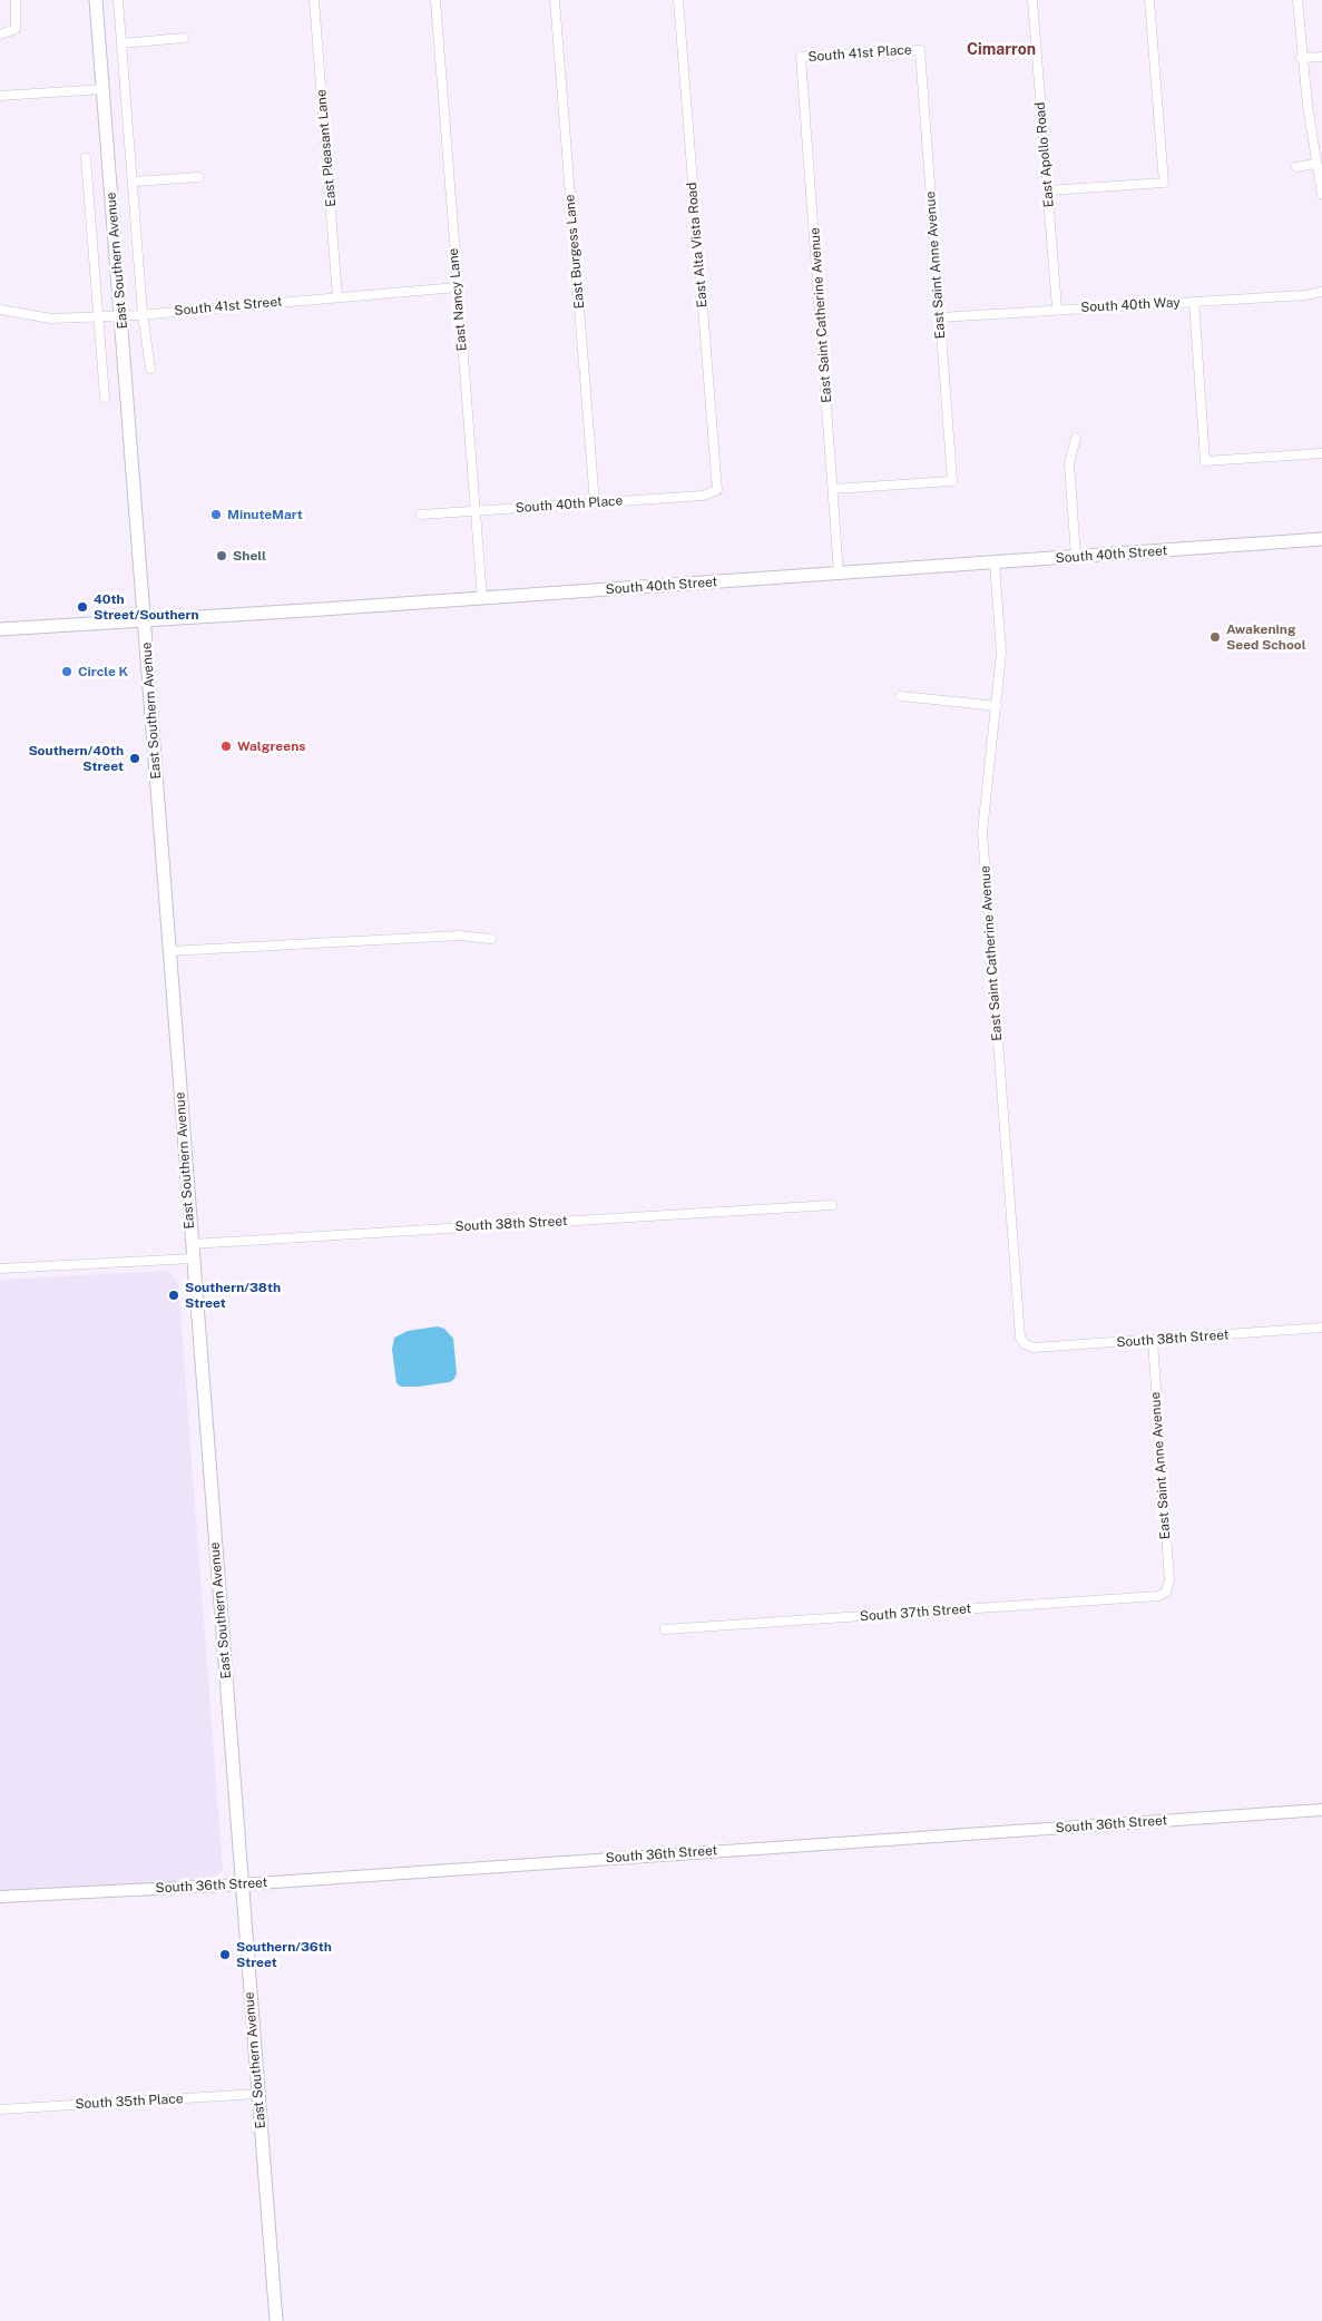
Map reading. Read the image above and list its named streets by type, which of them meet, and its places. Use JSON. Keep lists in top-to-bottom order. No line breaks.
{"streets":{"main road":["East Southern Avenue","South 40th Street"],"street":["South 41st Place","East Pleasant Lane","East Apollo Road","East Alta Vista Road","East Burgess Lane","East Saint Anne Avenue","East Nancy Lane","South 40th Way","South 41st Street","East Saint Catherine Avenue","South 40th Place","South 38th Street","South 37th Street","South 36th Street","South 35th Place"]},"crossings":[["South 41st Place","East Saint Anne Avenue"],["South 41st Place","East Saint Catherine Avenue"],["East Pleasant Lane","South 41st Street"],["East Apollo Road","South 40th Way"],["East Alta Vista Road","South 40th Place"],["East Burgess Lane","South 40th Place"],["East Southern Avenue","South 41st Street"],["East Southern Avenue","South 40th Street"],["East Southern Avenue","South 38th Street"],["East Southern Avenue","South 36th Street"],["East Southern Avenue","South 35th Place"],["East Saint Anne Avenue","South 40th Way"],["East Saint Anne Avenue","East Saint Catherine Avenue"],["East Saint Anne Avenue","South 38th Street"],["East Saint Anne Avenue","South 37th Street"],["East Nancy Lane","South 41st Street"],["East Nancy Lane","South 40th Place"],["East Nancy Lane","South 40th Street"],["East Saint Catherine Avenue","South 40th Street"],["East Saint Catherine Avenue","South 38th Street"]],"districts":["Cimarron"],"places":["MinuteMart","Shell","40th Street/Southern","Awakening Seed School","Circle K","Walgreens","Southern/40th Street","Southern/38th Street","Southern/36th Street"]}
